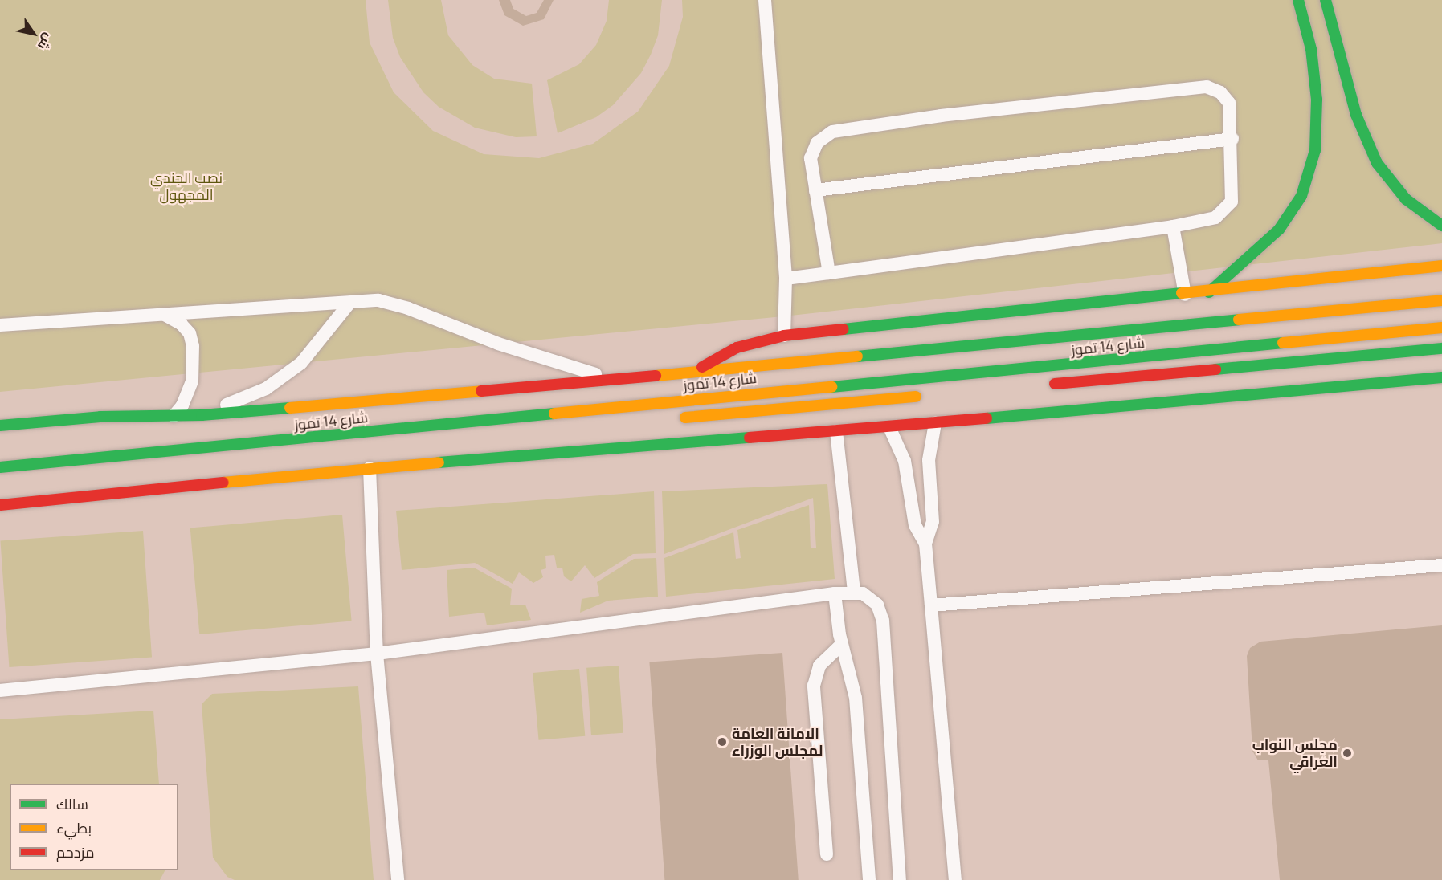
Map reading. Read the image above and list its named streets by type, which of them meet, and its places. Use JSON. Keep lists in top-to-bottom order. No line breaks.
{"streets":{"main road":["شارع 14 تموز"]},"parks":["نصب الجندي المجهول"],"places":["الامانة العامة لمجلس الوزراء","مجلس النواب العراقي"],"legend":["سالك","بطيء","مزدحم"],"north":"bottom right"}
